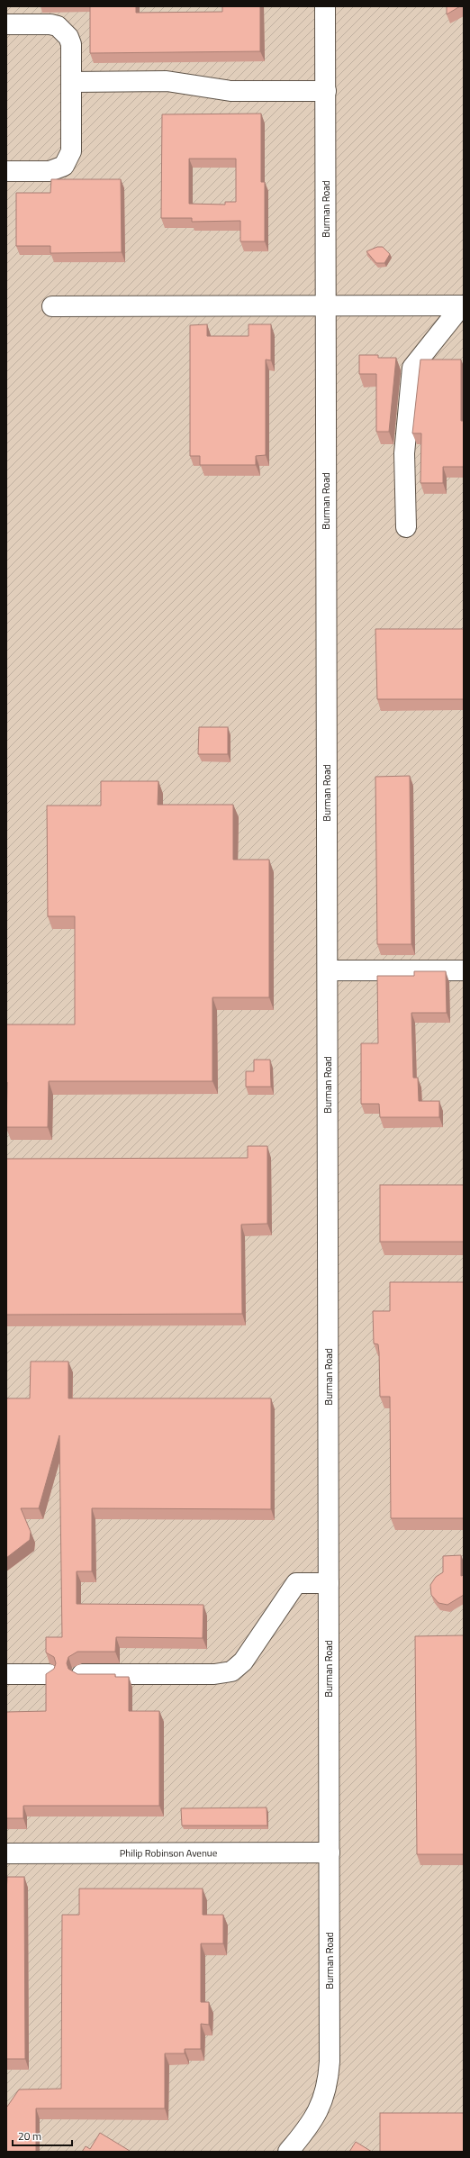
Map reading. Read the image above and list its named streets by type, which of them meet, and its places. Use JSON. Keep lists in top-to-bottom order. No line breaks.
{"streets":{"street":["Burman Road","Philip Robinson Avenue"]},"crossings":[["Burman Road","Philip Robinson Avenue"]],"scale_bar":"20 m"}
